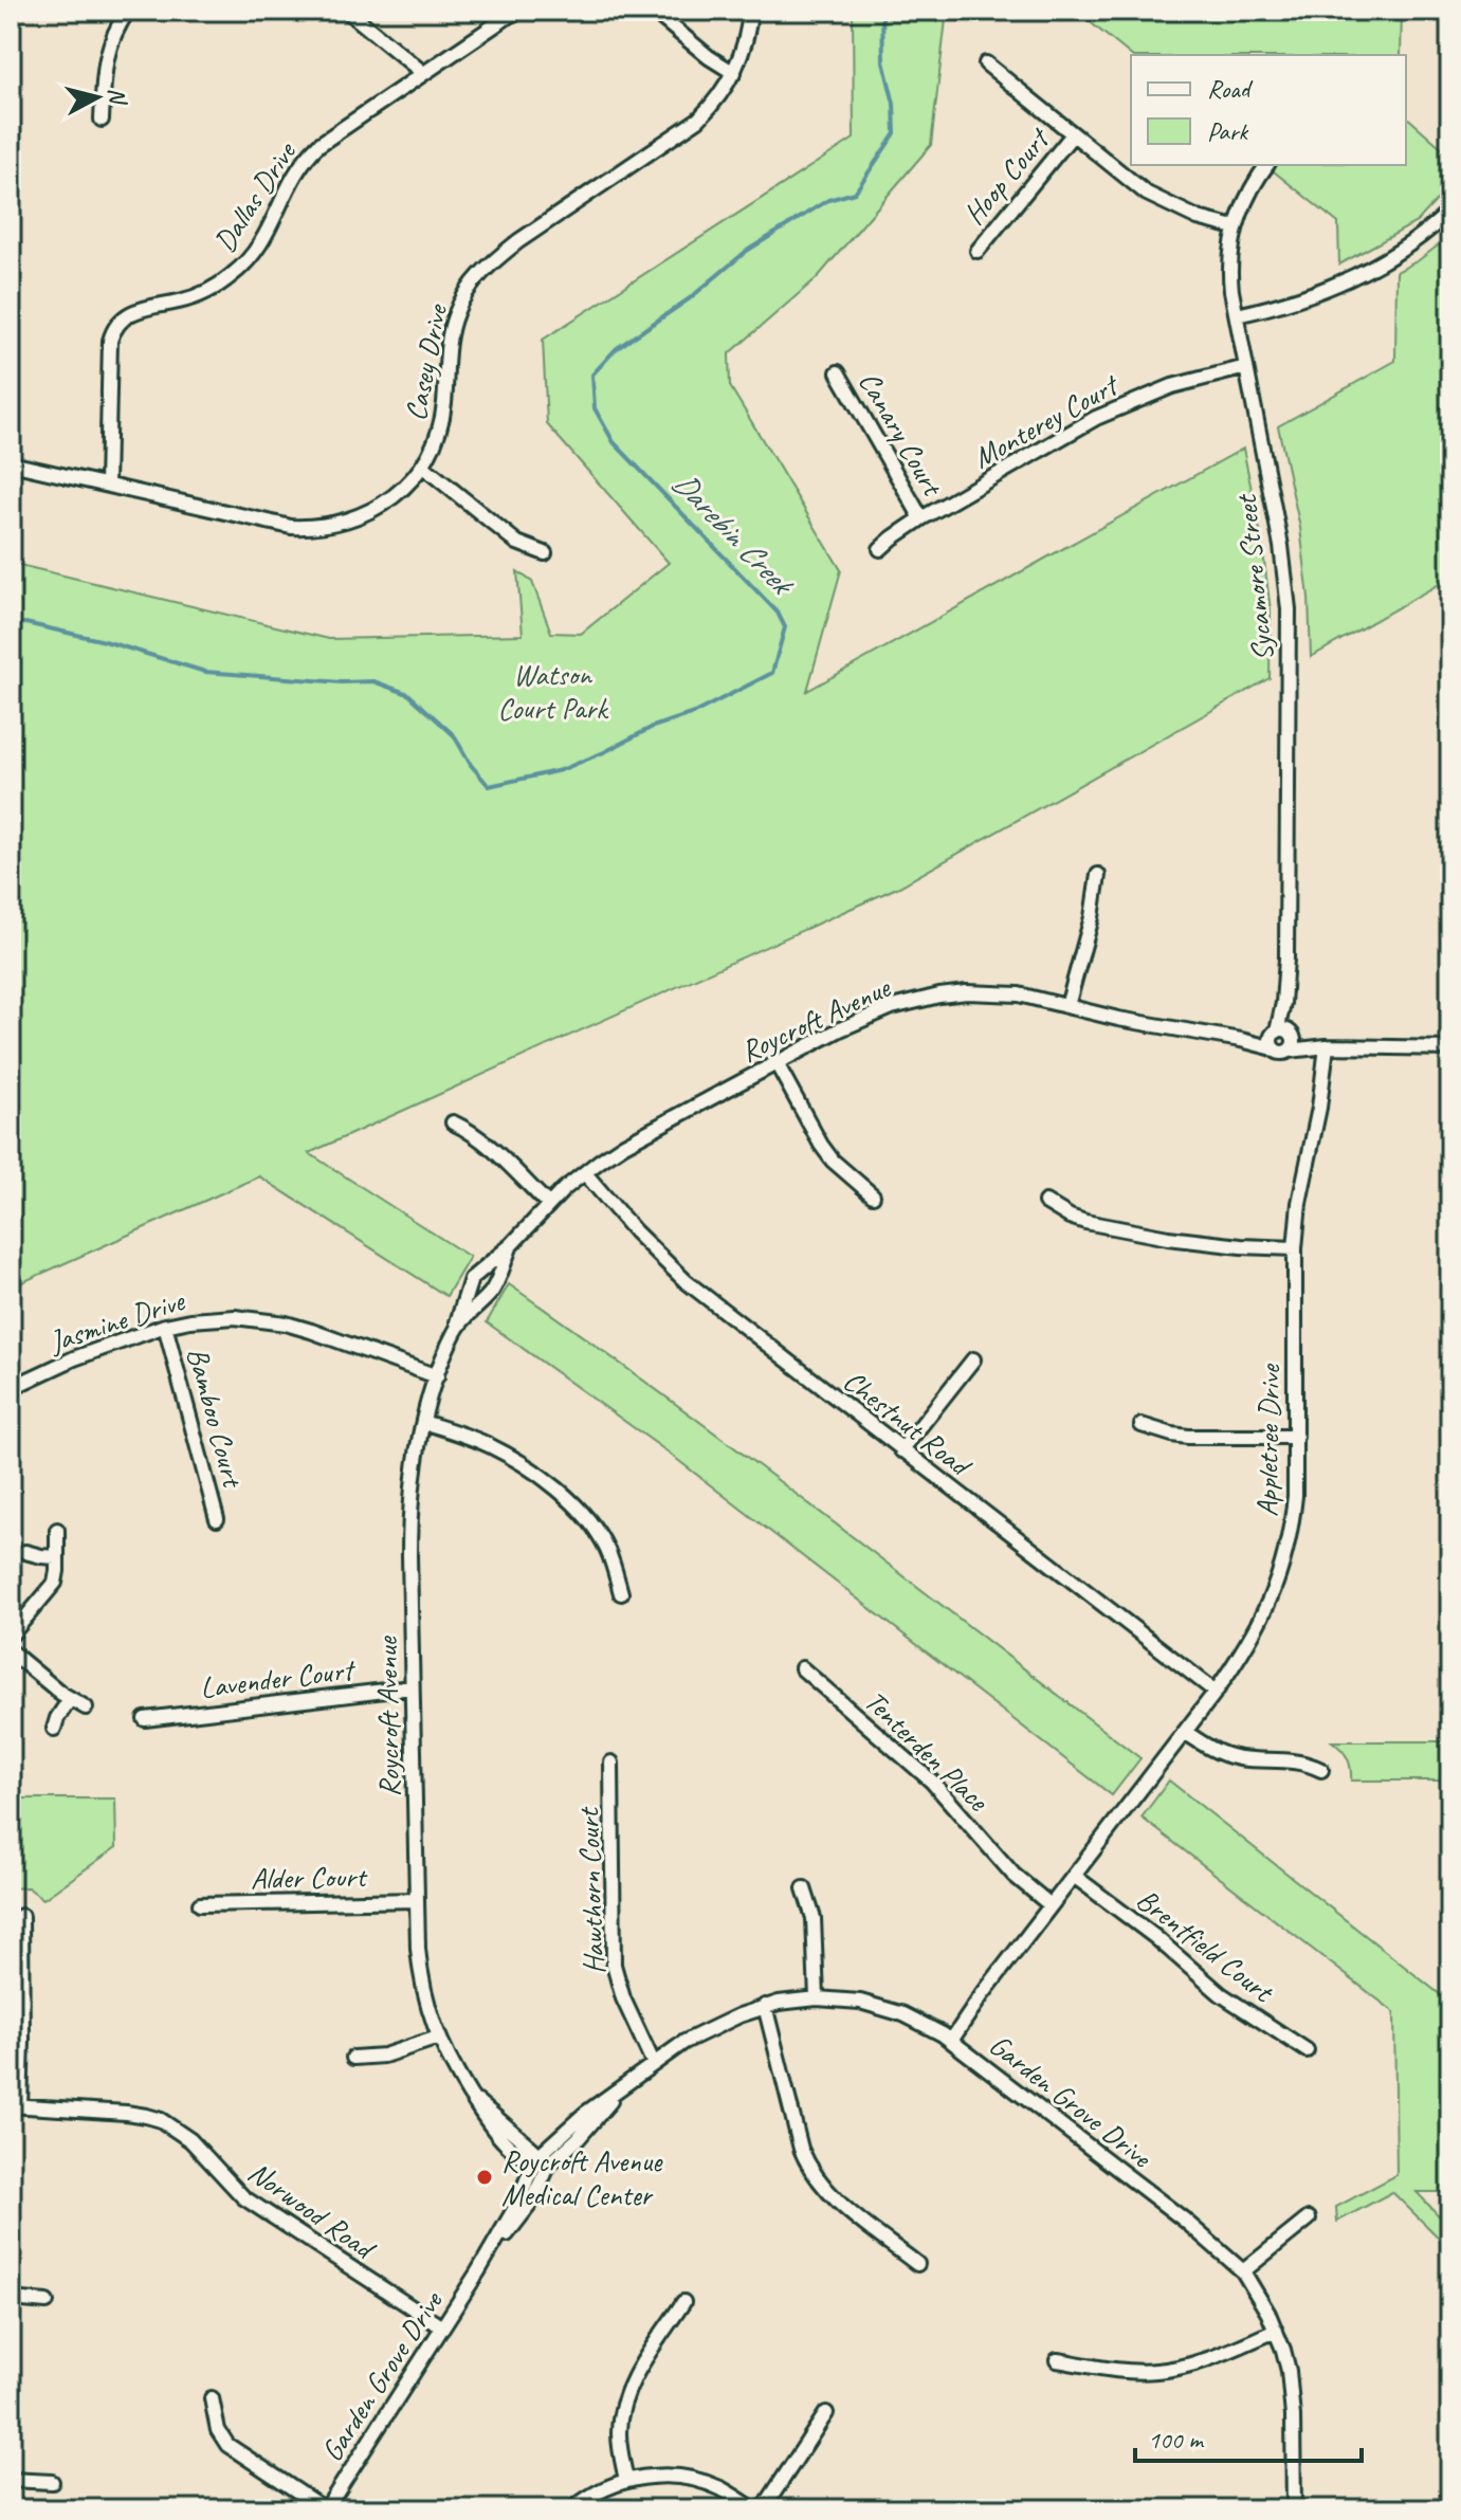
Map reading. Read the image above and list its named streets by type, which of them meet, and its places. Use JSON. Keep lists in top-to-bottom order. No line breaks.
{"streets":{"street":["Hoop Court","Dallas Drive","Casey Drive","Monterey Court","Canary Court","Sycamore Street","Roycroft Avenue","Jasmine Drive","Bamboo Court","Chestnut Road","Appletree Drive","Lavender Court","Tenterden Place","Alder Court","Hawthorn Court","Brentfield Court","Garden Grove Drive","Norwood Road"]},"crossings":[["Dallas Drive","Casey Drive"],["Monterey Court","Canary Court"],["Monterey Court","Sycamore Street"],["Sycamore Street","Roycroft Avenue"],["Roycroft Avenue","Jasmine Drive"],["Roycroft Avenue","Chestnut Road"],["Roycroft Avenue","Lavender Court"],["Roycroft Avenue","Alder Court"],["Roycroft Avenue","Garden Grove Drive"],["Jasmine Drive","Bamboo Court"],["Chestnut Road","Appletree Drive"],["Appletree Drive","Tenterden Place"],["Appletree Drive","Brentfield Court"],["Appletree Drive","Garden Grove Drive"],["Hawthorn Court","Garden Grove Drive"],["Garden Grove Drive","Norwood Road"]],"water":["Darebin Creek"],"parks":["Watson Court Park"],"places":["Roycroft Avenue Medical Center"],"legend":["Road","Park"],"scale_bar":"100 m","north":"right"}
